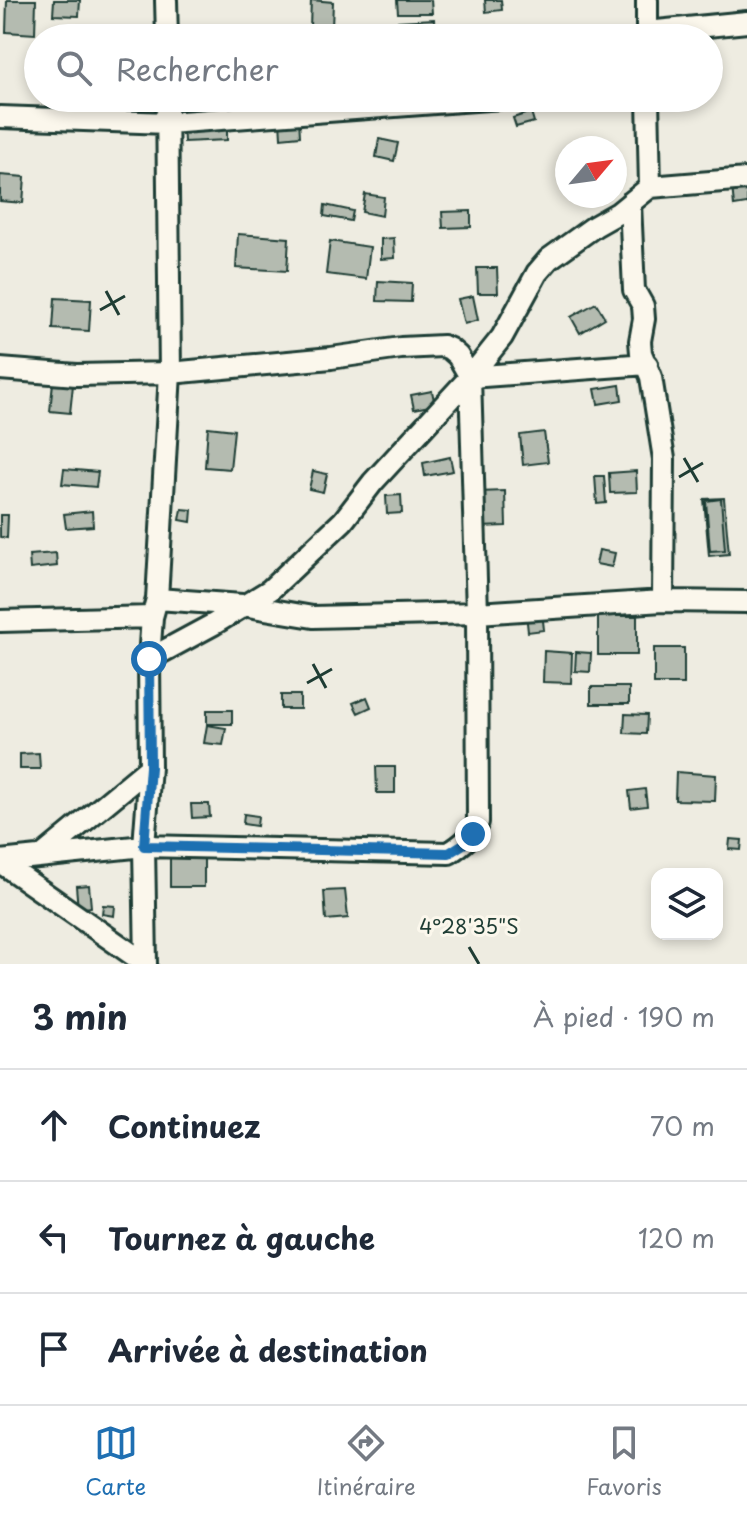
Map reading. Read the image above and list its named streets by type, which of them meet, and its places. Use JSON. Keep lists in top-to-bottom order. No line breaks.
{"north":"top right","page":{"search":"Rechercher","heading":["3 min","À pied · 190 m"],"list":[["Continuez","70 m"],["Tournez à gauche","120 m"],"Arrivée à destination"],"nav":["Carte","Itinéraire","Favoris"]},"coordinates":["4°28'35\"S"]}
